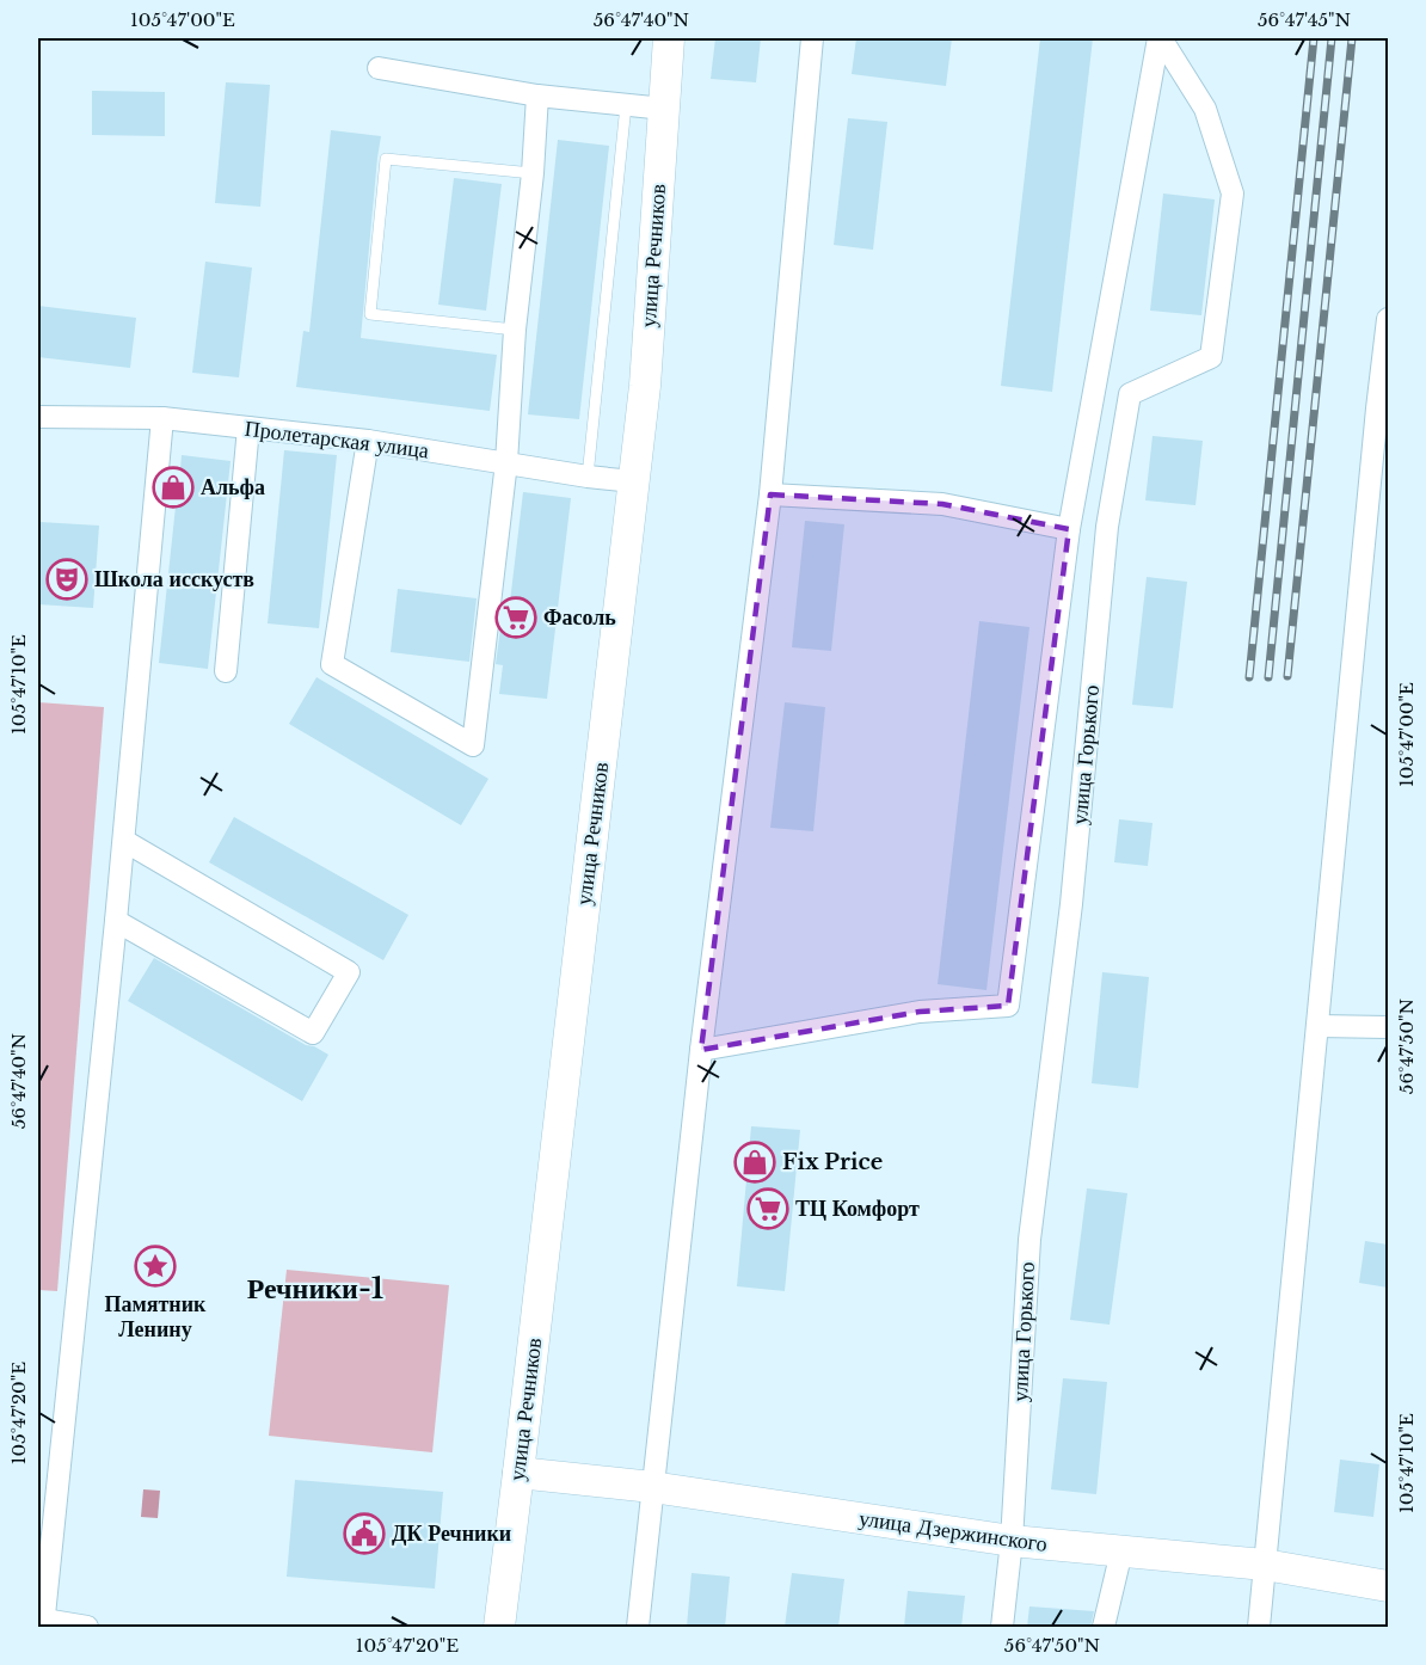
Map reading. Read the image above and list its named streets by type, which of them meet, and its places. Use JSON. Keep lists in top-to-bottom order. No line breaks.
{"streets":{"street":["улица Речников","Пролетарская улица","улица Горького","улица Дзержинского"]},"crossings":[["улица Речников","Пролетарская улица"],["улица Речников","улица Дзержинского"],["улица Горького","улица Дзержинского"]],"districts":["Речники-1"],"places":{"shop":["Альфа","Fix Price"],"theatre":["Школа исскуств"],"supermarket":["Фасоль","ТЦ Комфорт"],"place":["Памятник Ленину"],"public building":["ДК Речники"]},"coordinates":["105°47'00\"E","56°47'40\"N","56°47'45\"N","105°47'10\"E","56°47'50\"N","105°47'20\"E"]}
